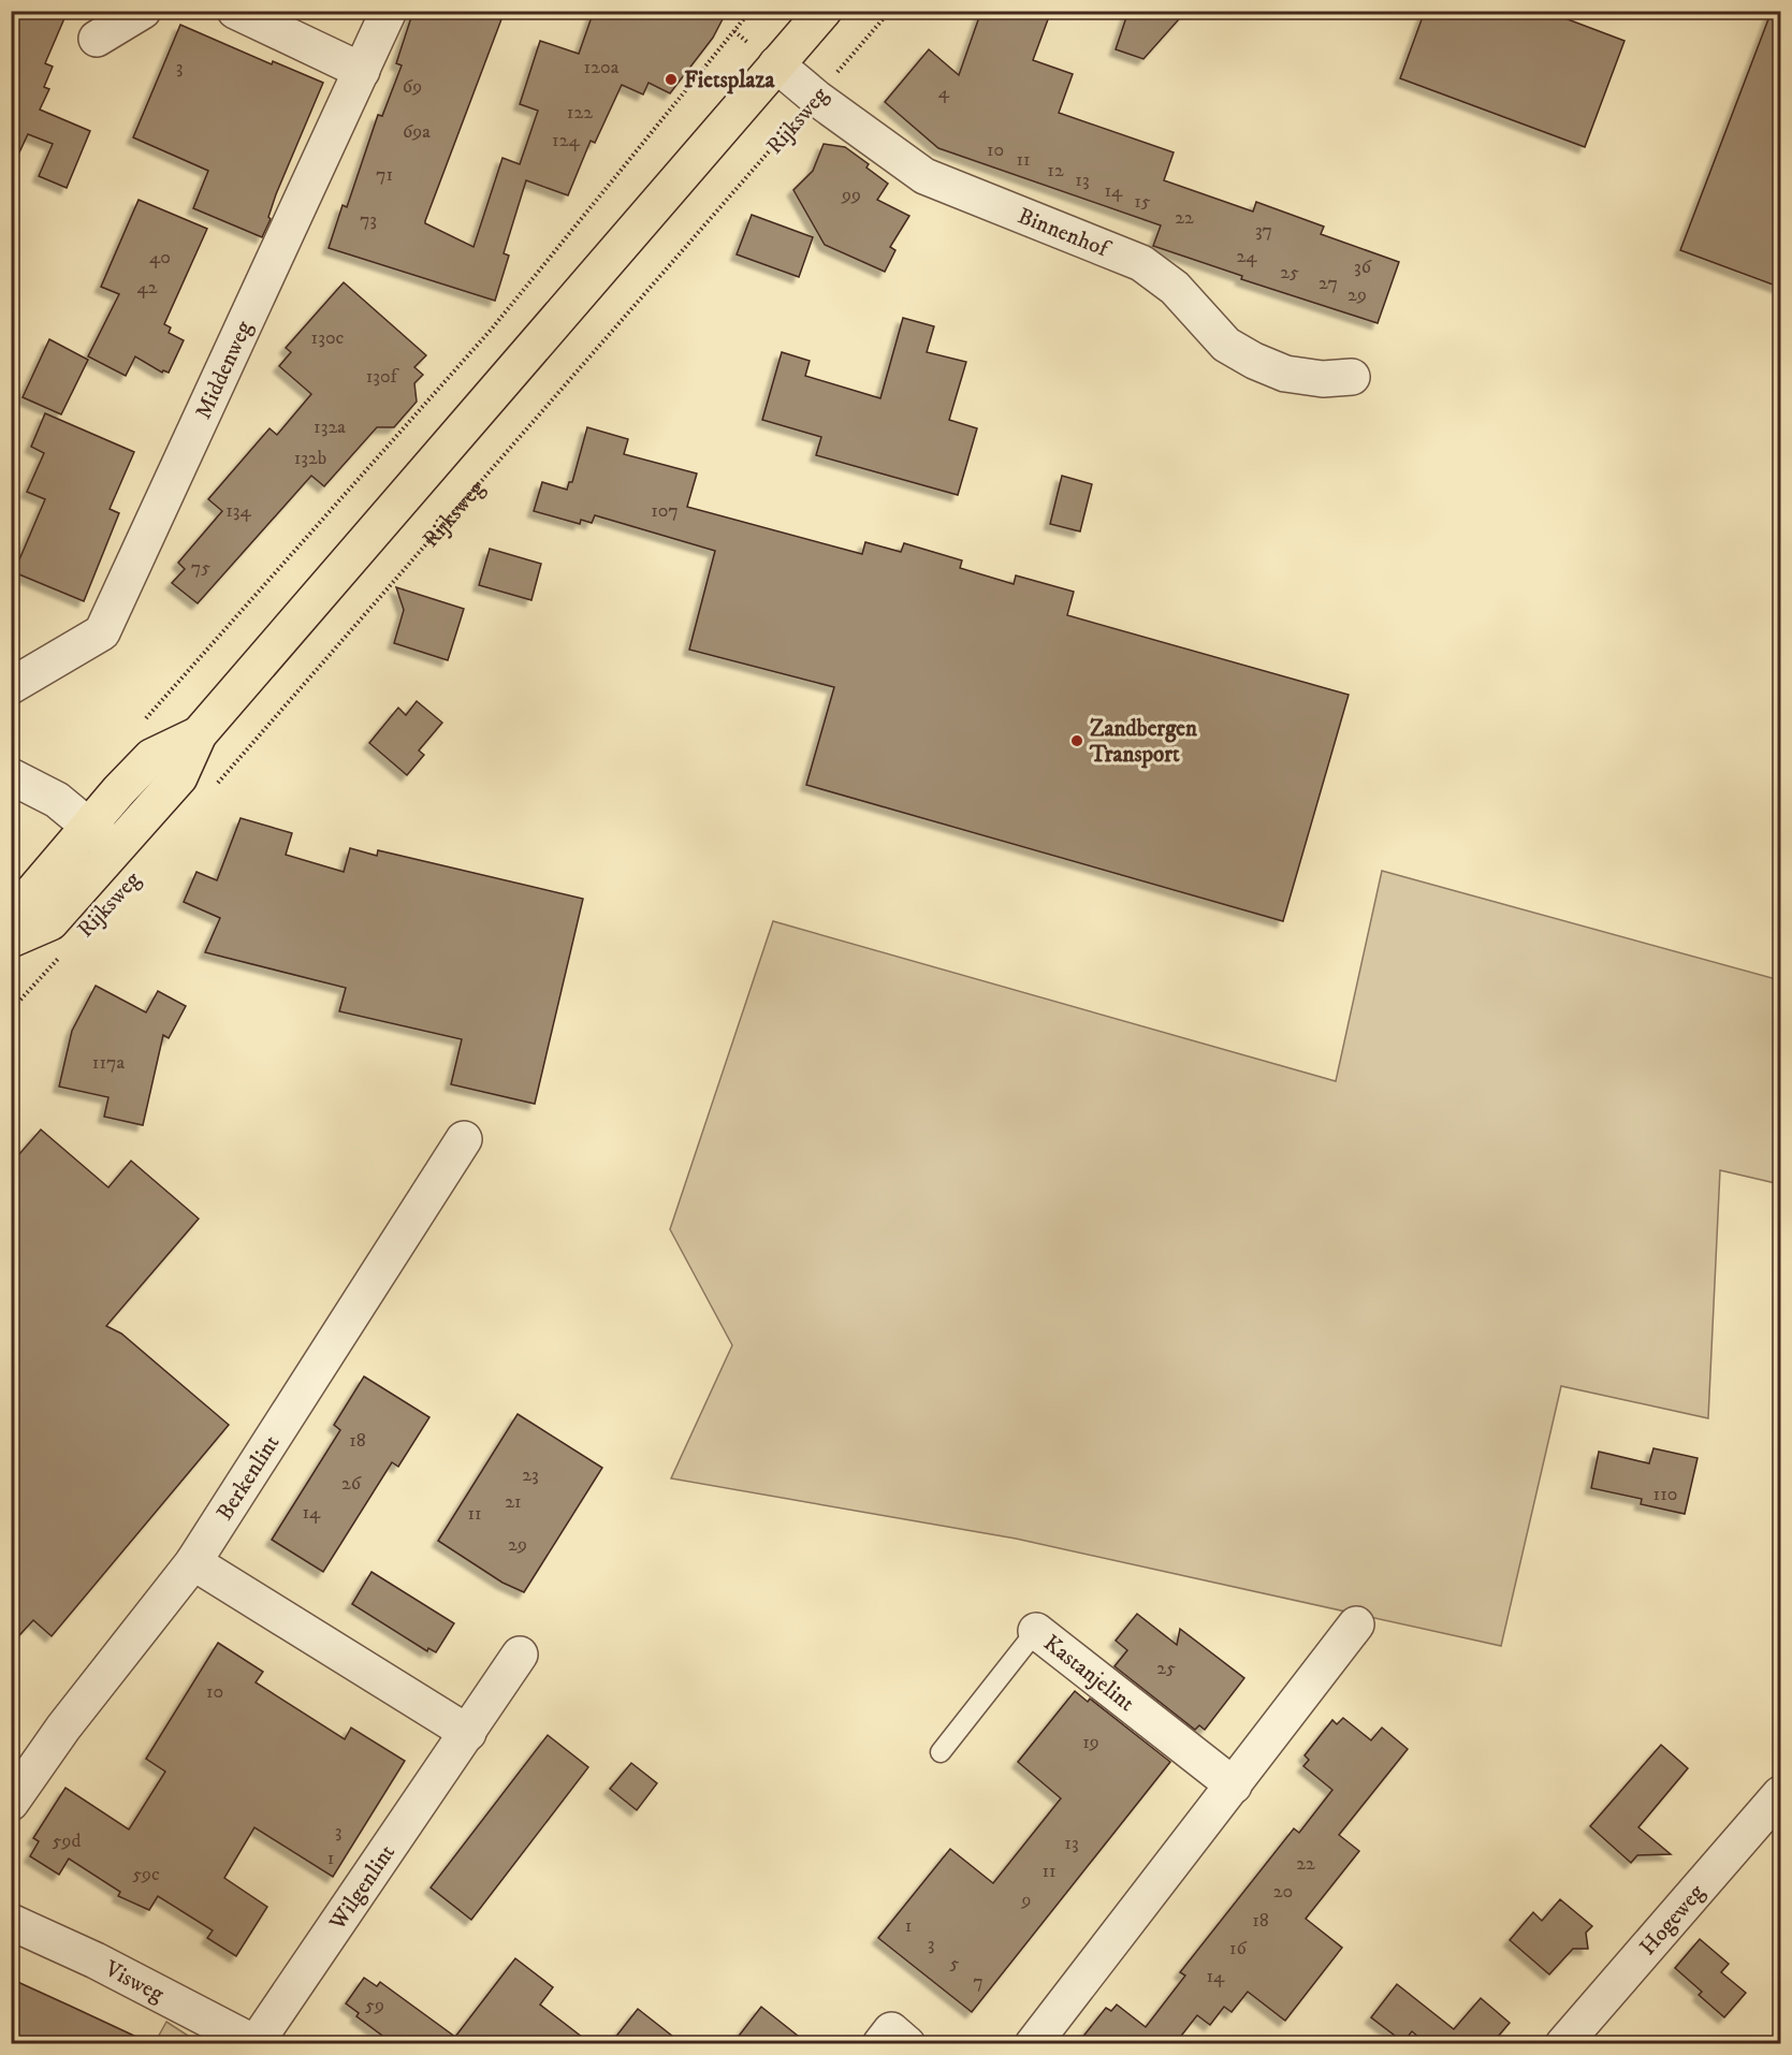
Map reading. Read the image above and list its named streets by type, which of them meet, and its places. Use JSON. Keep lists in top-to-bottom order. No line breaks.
{"streets":{"main road":["Rijksweg"],"street":["Binnenhof","Middenweg","Berkenlint","Kastanjelint","Wilgenlint","Hogeweg","Visweg"]},"crossings":[["Rijksweg","Binnenhof"],["Wilgenlint","Visweg"]],"places":["Fietsplaza","Zandbergen Transport"],"house_numbers":["3","120a","69","4","122","69a","124","10","11","12","71","13","14","99","15","22","73","37","24","40","36","25","27","42","29","130c","130f","132a","132b","134","107","75","117a","18","23","26","110","21","14","11","29","25","10","19","3","59d","13","1","22","11","59c","20","9","18","1","3","16","5","14","7","59"]}
